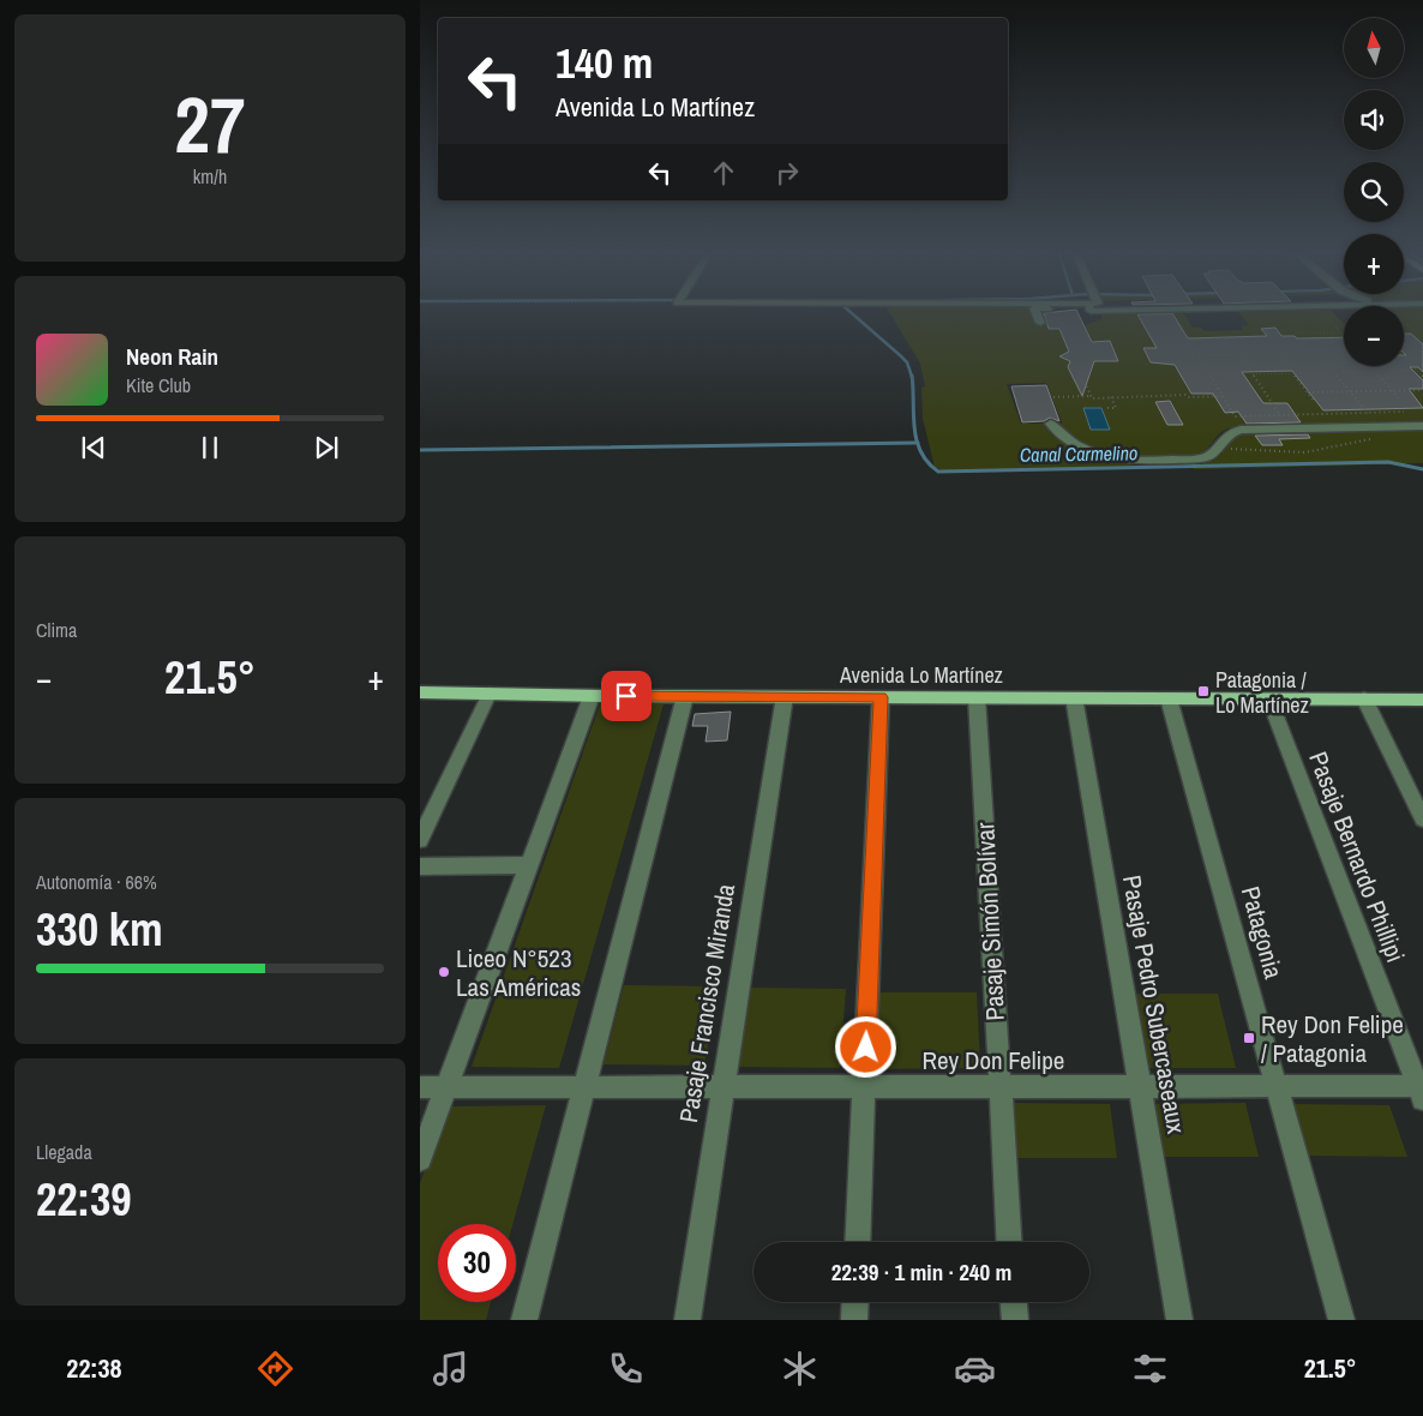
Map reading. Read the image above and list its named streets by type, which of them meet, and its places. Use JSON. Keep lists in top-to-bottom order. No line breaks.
{"streets":{"main road":["Avenida Lo Martínez"],"street":["Pasaje Bernardo Phillipi","Pasaje Simón Bolívar","Patagonia","Pasaje Francisco Miranda","Pasaje Pedro Subercaseaux","Rey Don Felipe"]},"crossings":[["Avenida Lo Martínez","Pasaje Bernardo Phillipi"],["Avenida Lo Martínez","Pasaje Simón Bolívar"],["Avenida Lo Martínez","Patagonia"],["Avenida Lo Martínez","Pasaje Francisco Miranda"],["Avenida Lo Martínez","Pasaje Pedro Subercaseaux"],["Pasaje Bernardo Phillipi","Rey Don Felipe"],["Pasaje Simón Bolívar","Rey Don Felipe"],["Patagonia","Rey Don Felipe"],["Pasaje Francisco Miranda","Rey Don Felipe"],["Pasaje Pedro Subercaseaux","Rey Don Felipe"]],"water":["Canal Carmelino"],"places":{"transit":["Patagonia / Lo Martínez","Rey Don Felipe / Patagonia"],"other":["Liceo N°523 Las Américas"]},"north":"top","page":{"tile":[["27","km/h"],"Clima",["Autonomía · 66%","330 km"],["Llegada","22:39"]],"map_buttons":["+","−"],"turn":["140 m","Avenida Lo Martínez"],"song":["Neon Rain","Kite Club"],"heat":["−","21.5°","+"],"limit":"30","trip":"22:39 · 1 min · 240 m","tabs":["22:38","21.5°"]}}
